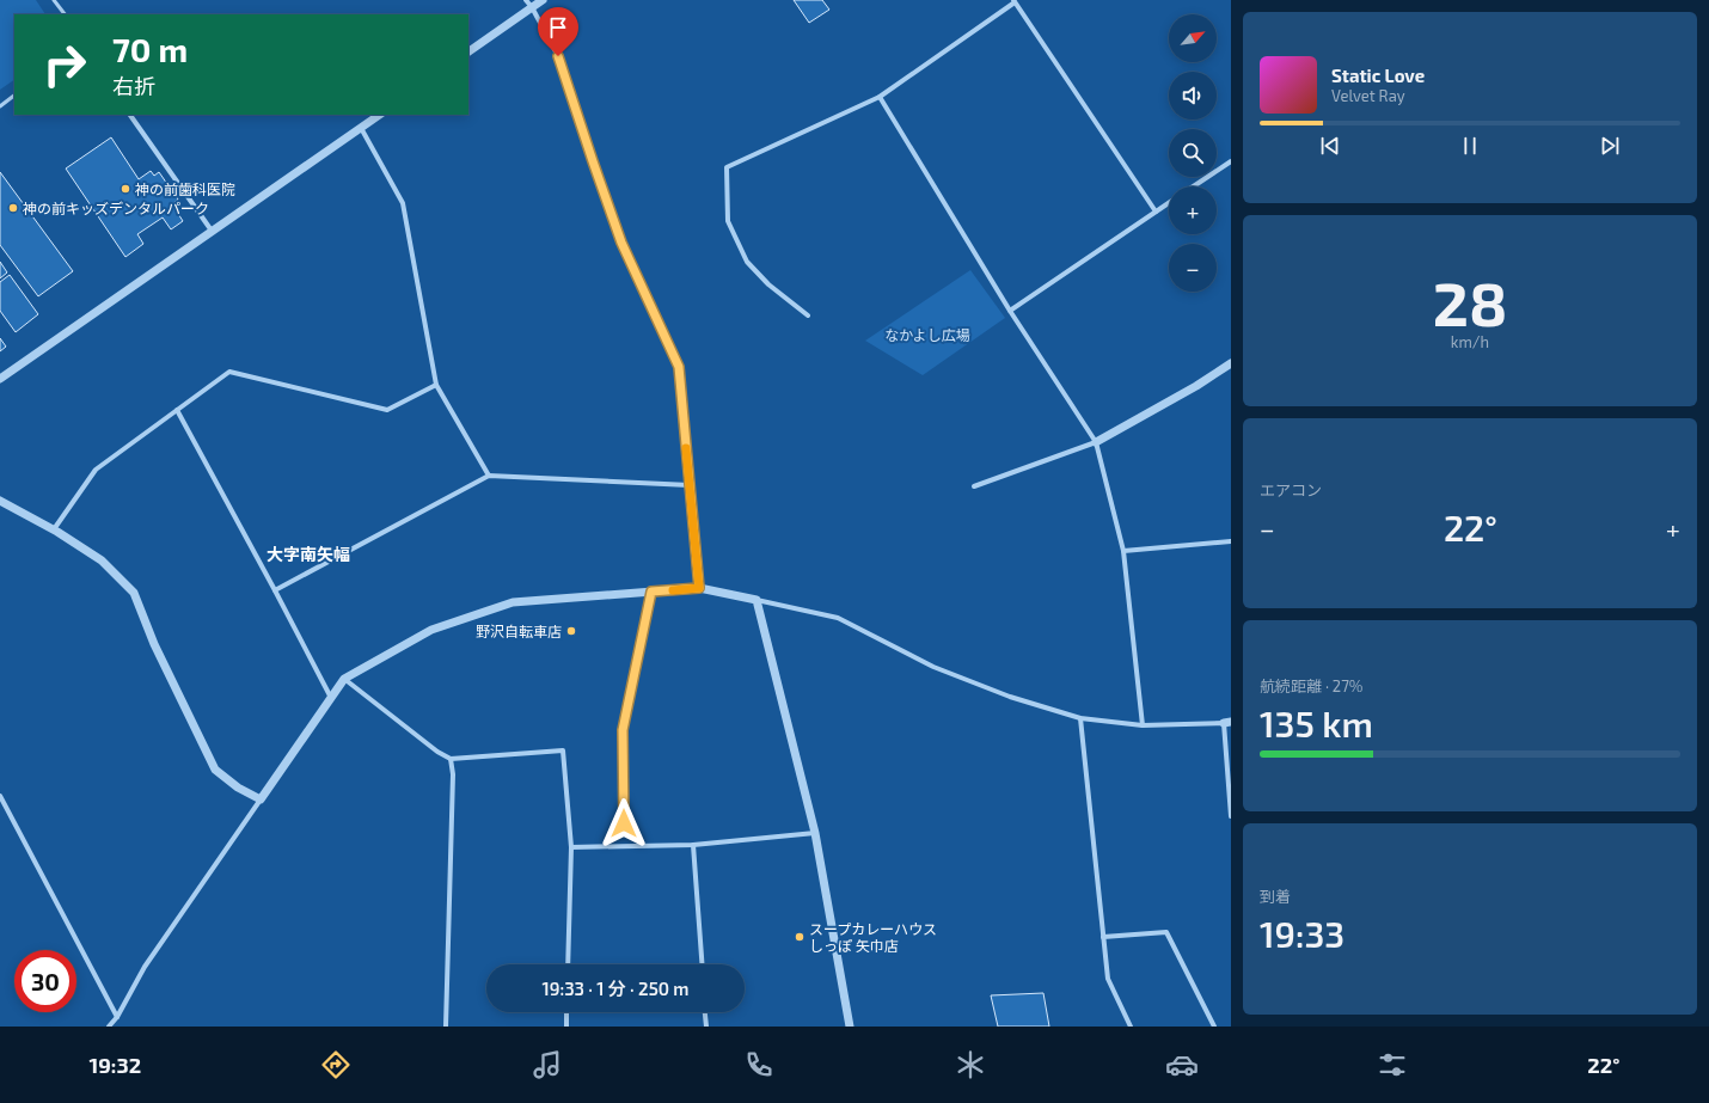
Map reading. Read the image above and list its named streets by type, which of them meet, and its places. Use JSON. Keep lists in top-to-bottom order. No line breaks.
{"districts":["大字南矢幅"],"parks":["なかよし広場"],"places":["神の前歯科医院","神の前キッズデンタルパーク","野沢自転車店","スープカレーハウス しっぽ 矢巾店"],"north":"top right","page":{"map_buttons":["+","−"],"turn":["70 m","右折"],"song":["Static Love","Velvet Ray"],"tile":[["28","km/h"],"エアコン",["航続距離 · 27%","135 km"],["到着","19:33"]],"heat":["−","22°","+"],"limit":"30","trip":"19:33 · 1 分 · 250 m","tabs":["19:32","22°"]}}
